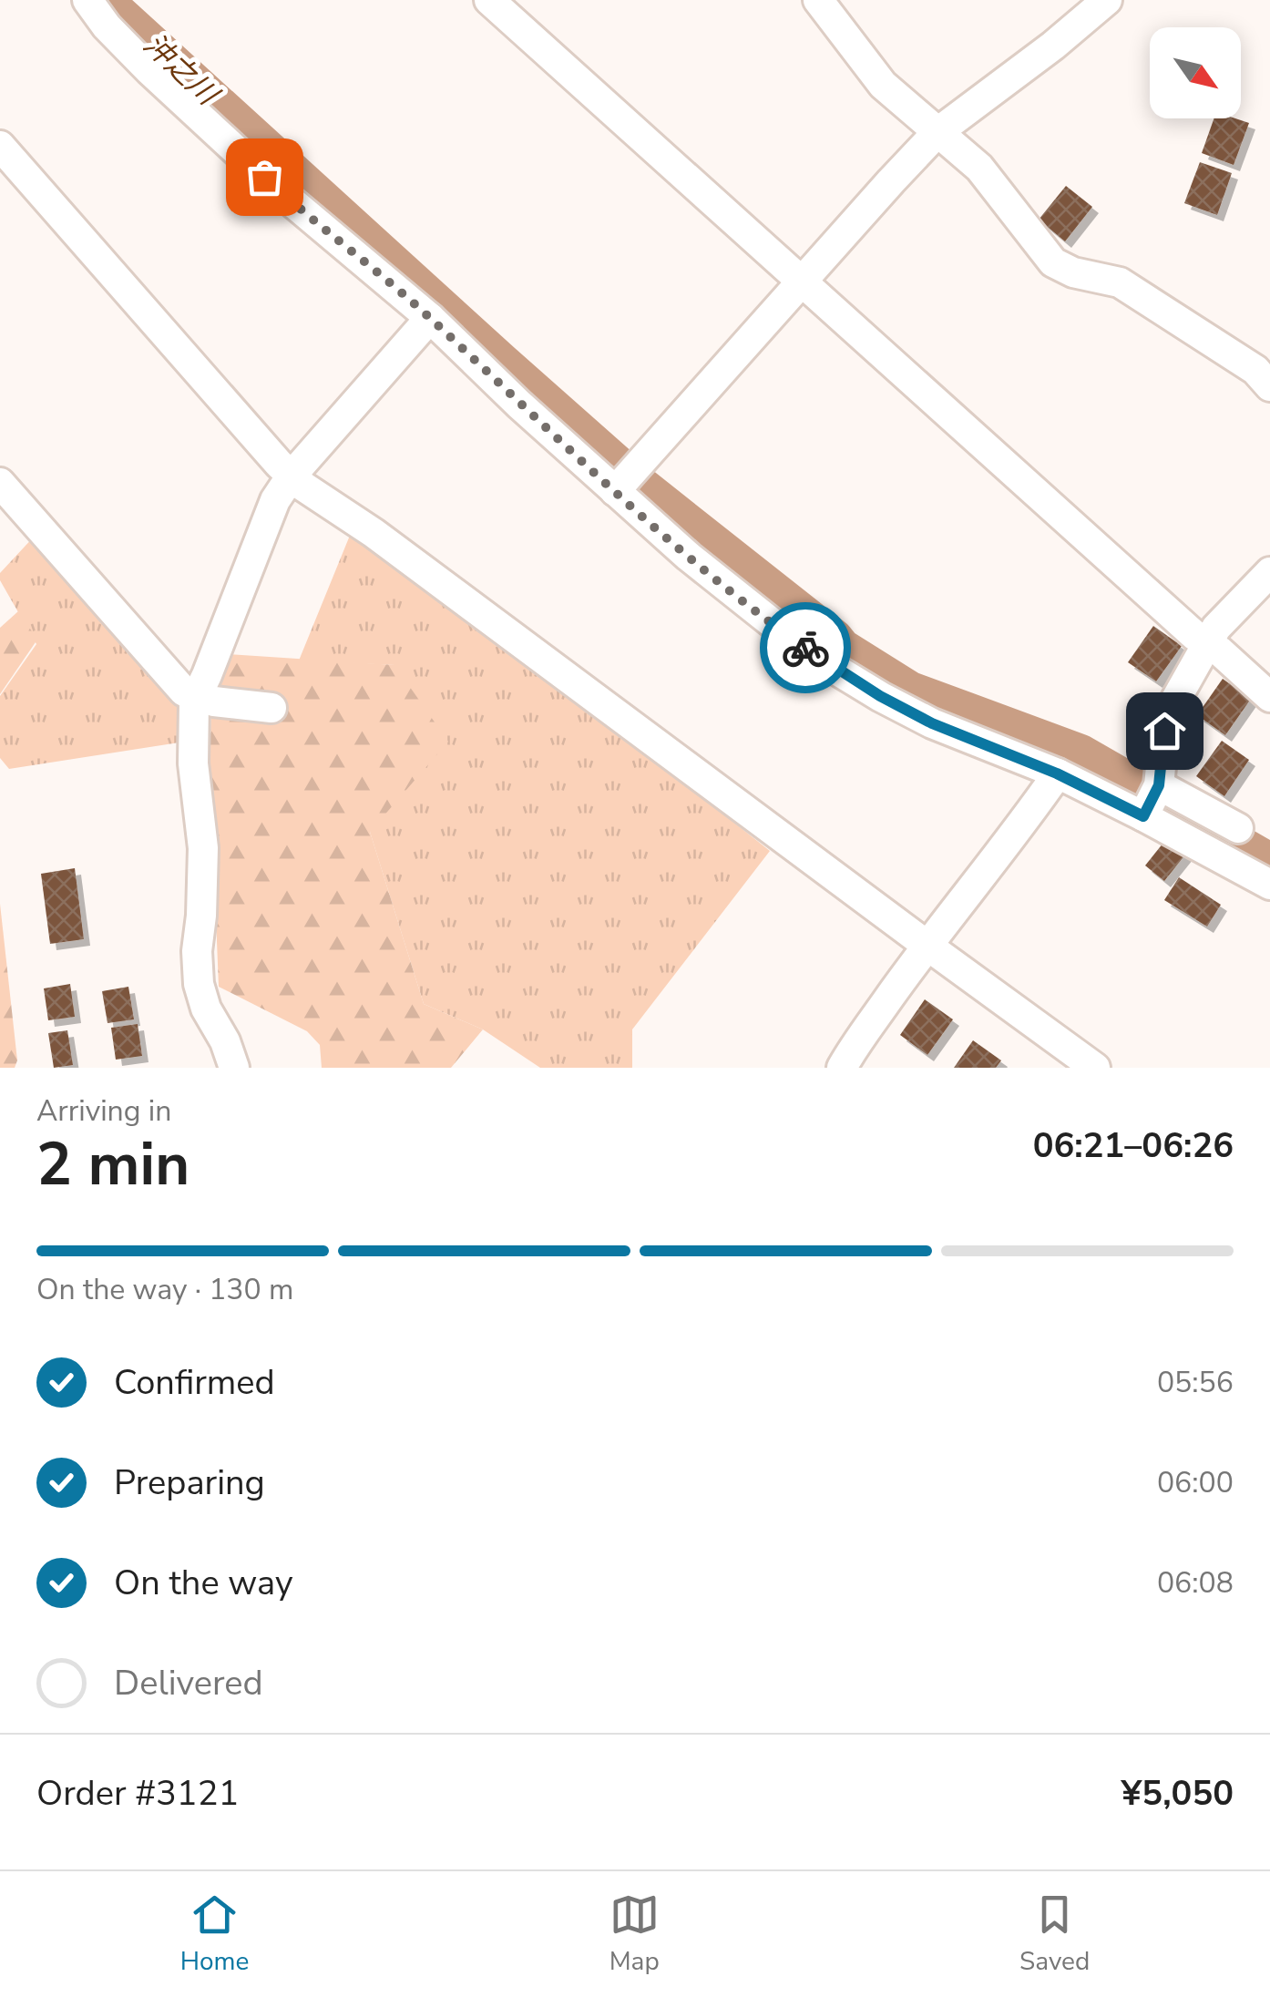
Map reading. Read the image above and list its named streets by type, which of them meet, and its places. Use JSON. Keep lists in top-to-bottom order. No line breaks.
{"water":["沖之川"],"north":"bottom right","page":{"heading":["2 min","Arriving in","06:21–06:26"],"panel":["Order #3121","¥5,050"],"bar":"On the way · 130 m","list":[["Confirmed","05:56"],["Preparing","06:00"],["On the way","06:08"],"Delivered"],"tabs":["Home","Map","Saved"]}}
